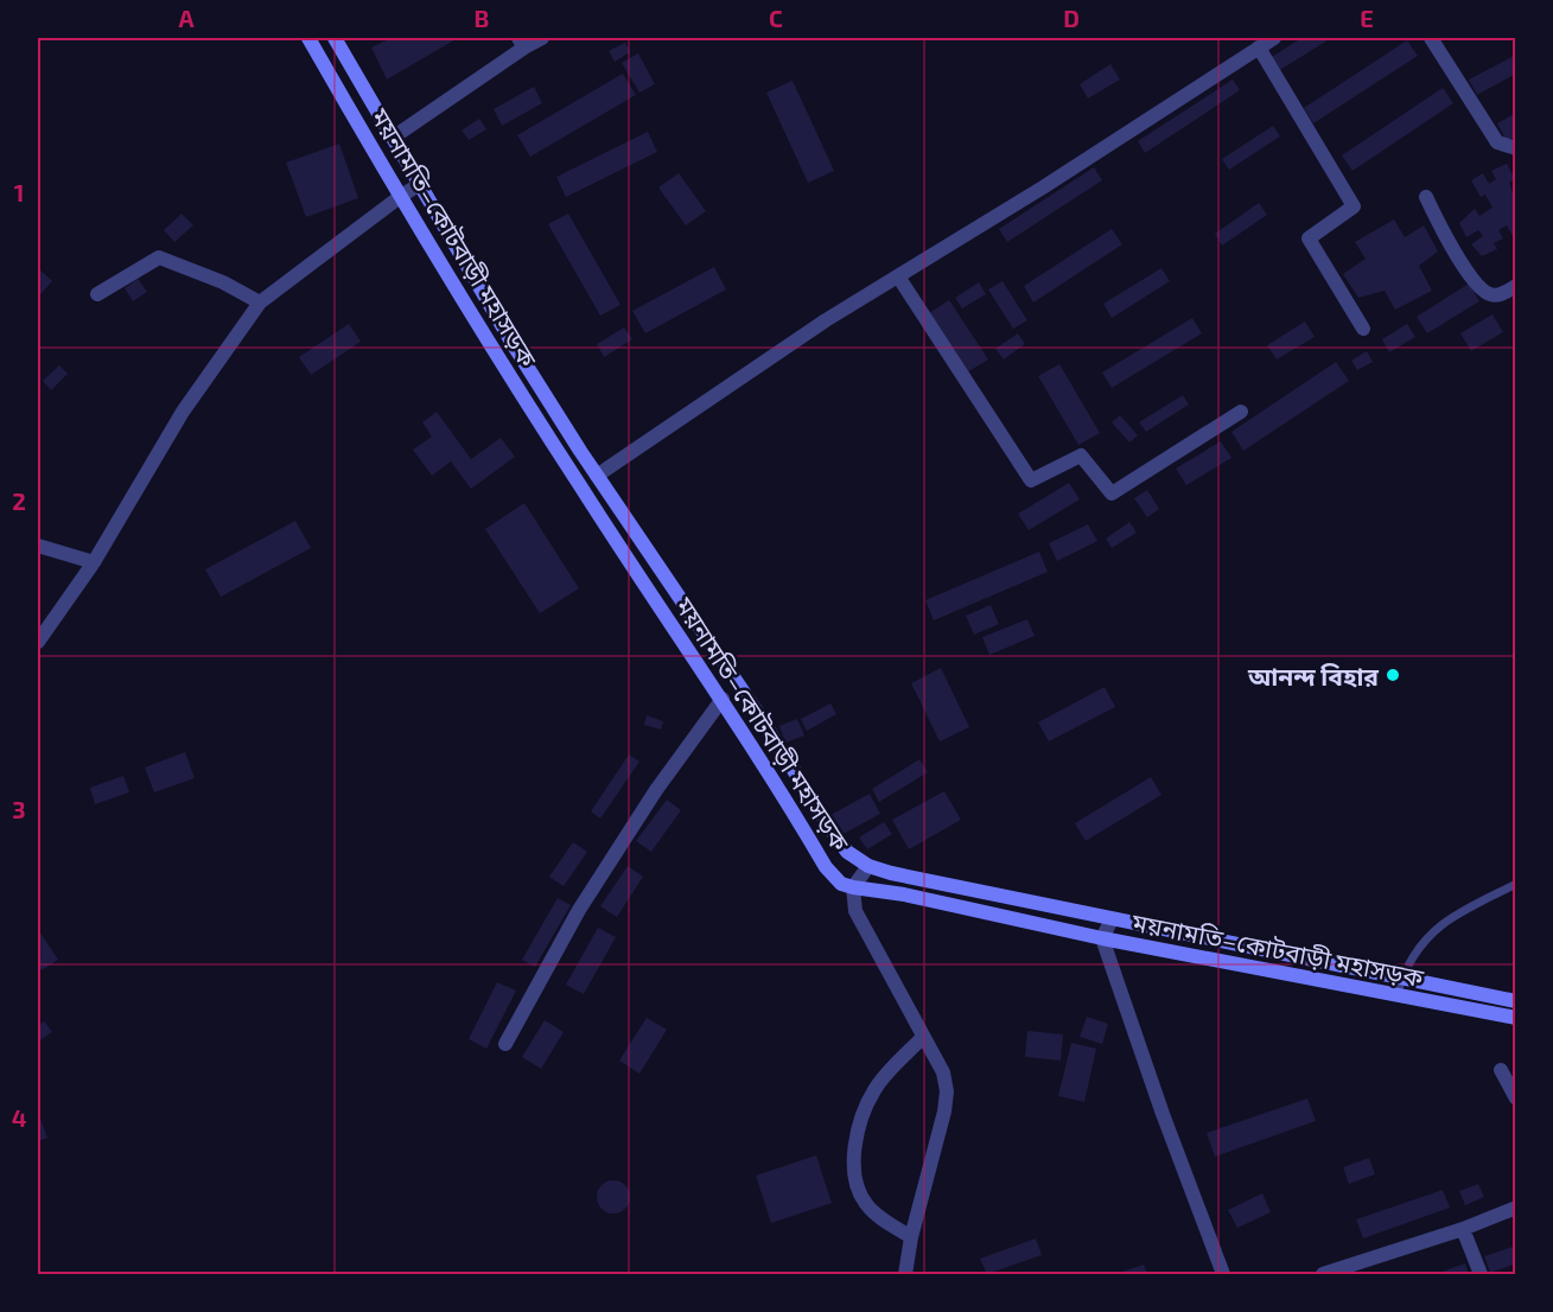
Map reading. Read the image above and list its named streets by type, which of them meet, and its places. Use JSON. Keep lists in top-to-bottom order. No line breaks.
{"streets":{"main road":["ময়নামতি–কোটবাড়ী মহাসড়ক"]},"places":["আনন্দ বিহার"],"grid":{"columns":["A","B","C","D","E"],"rows":["1","2","3","4"]}}
